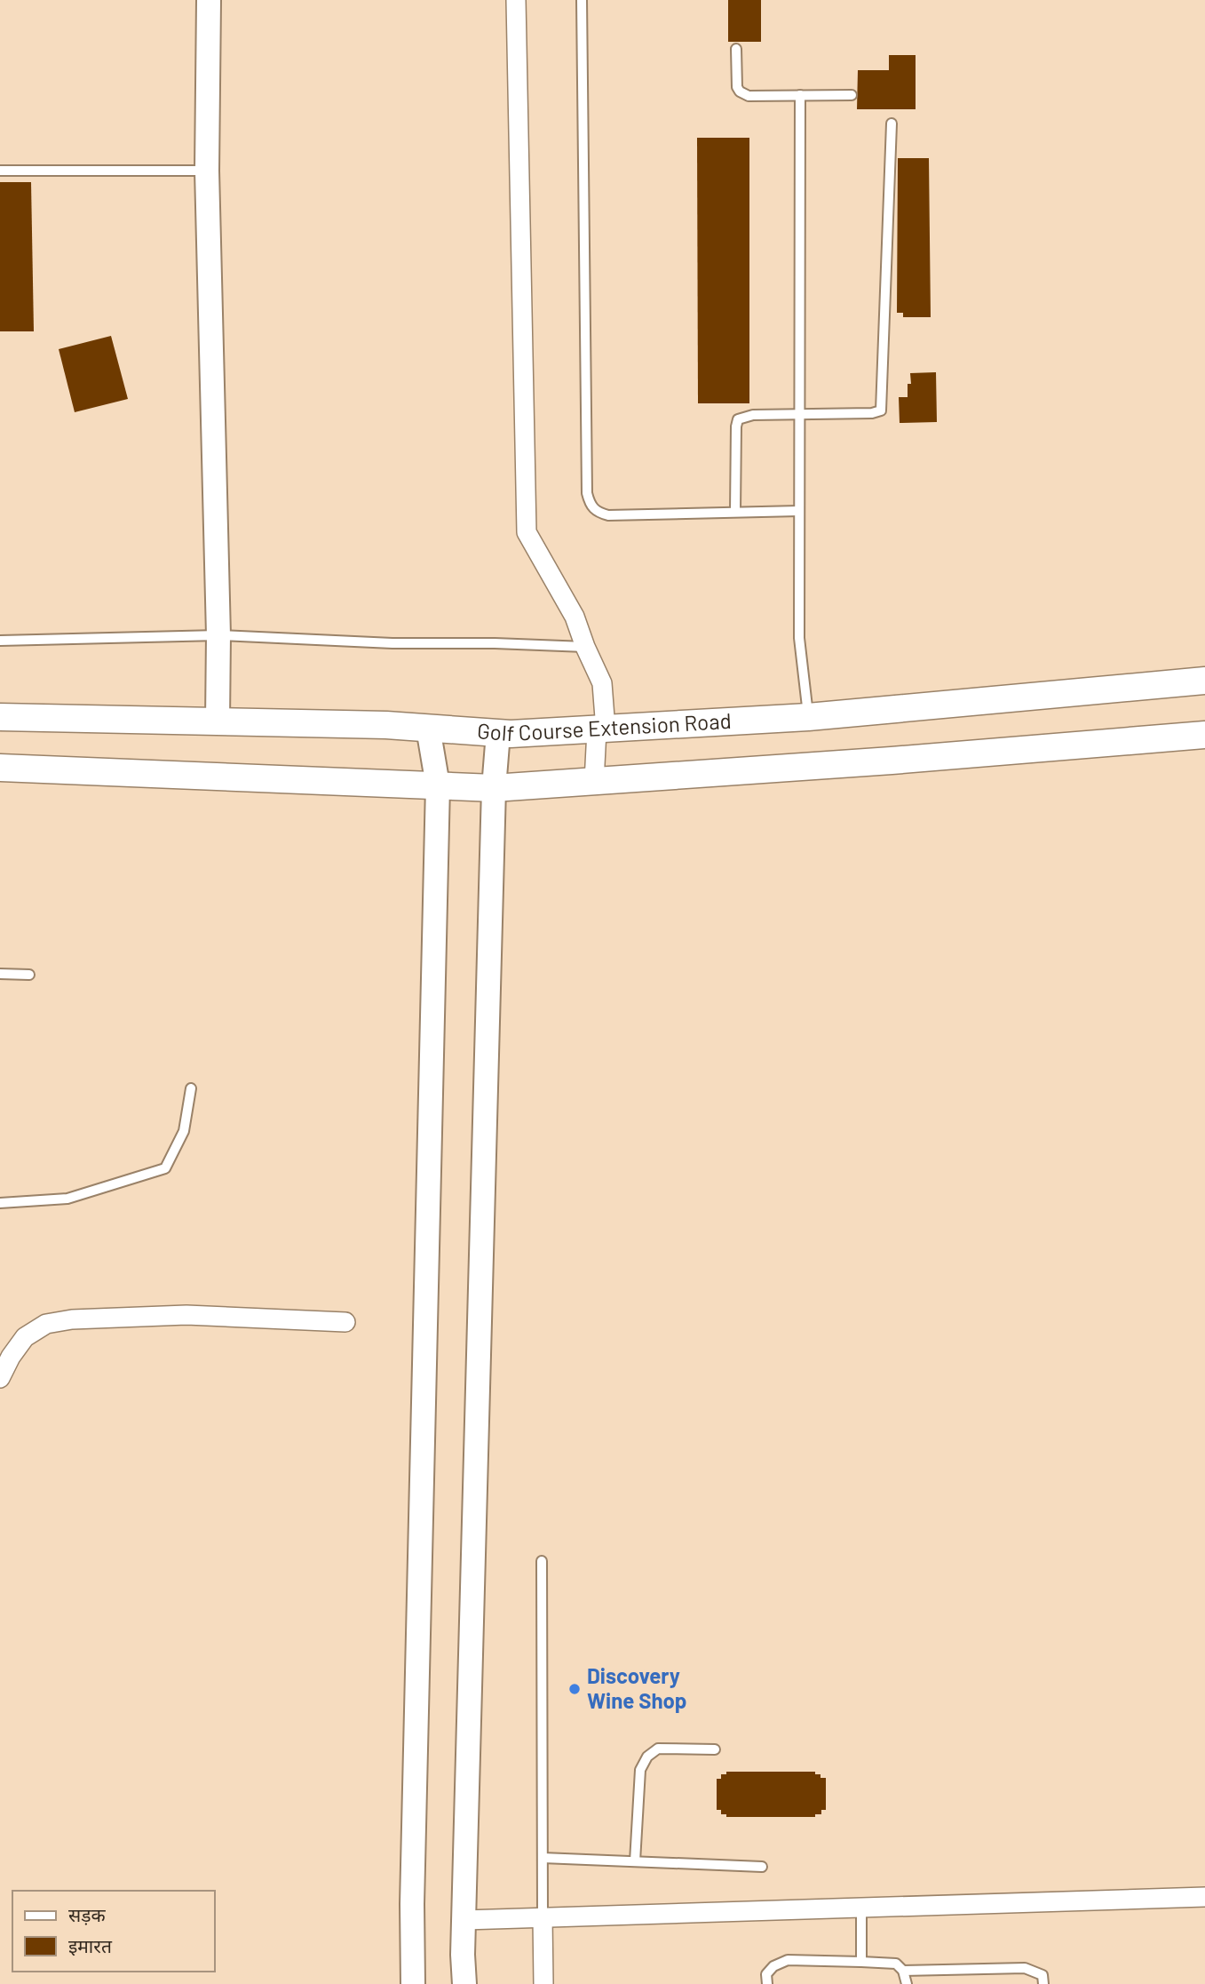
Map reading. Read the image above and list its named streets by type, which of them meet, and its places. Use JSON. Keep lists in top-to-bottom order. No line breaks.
{"streets":{"main road":["Golf Course Extension Road"]},"places":["Discovery Wine Shop"],"legend":["सड़क","इमारत"]}
